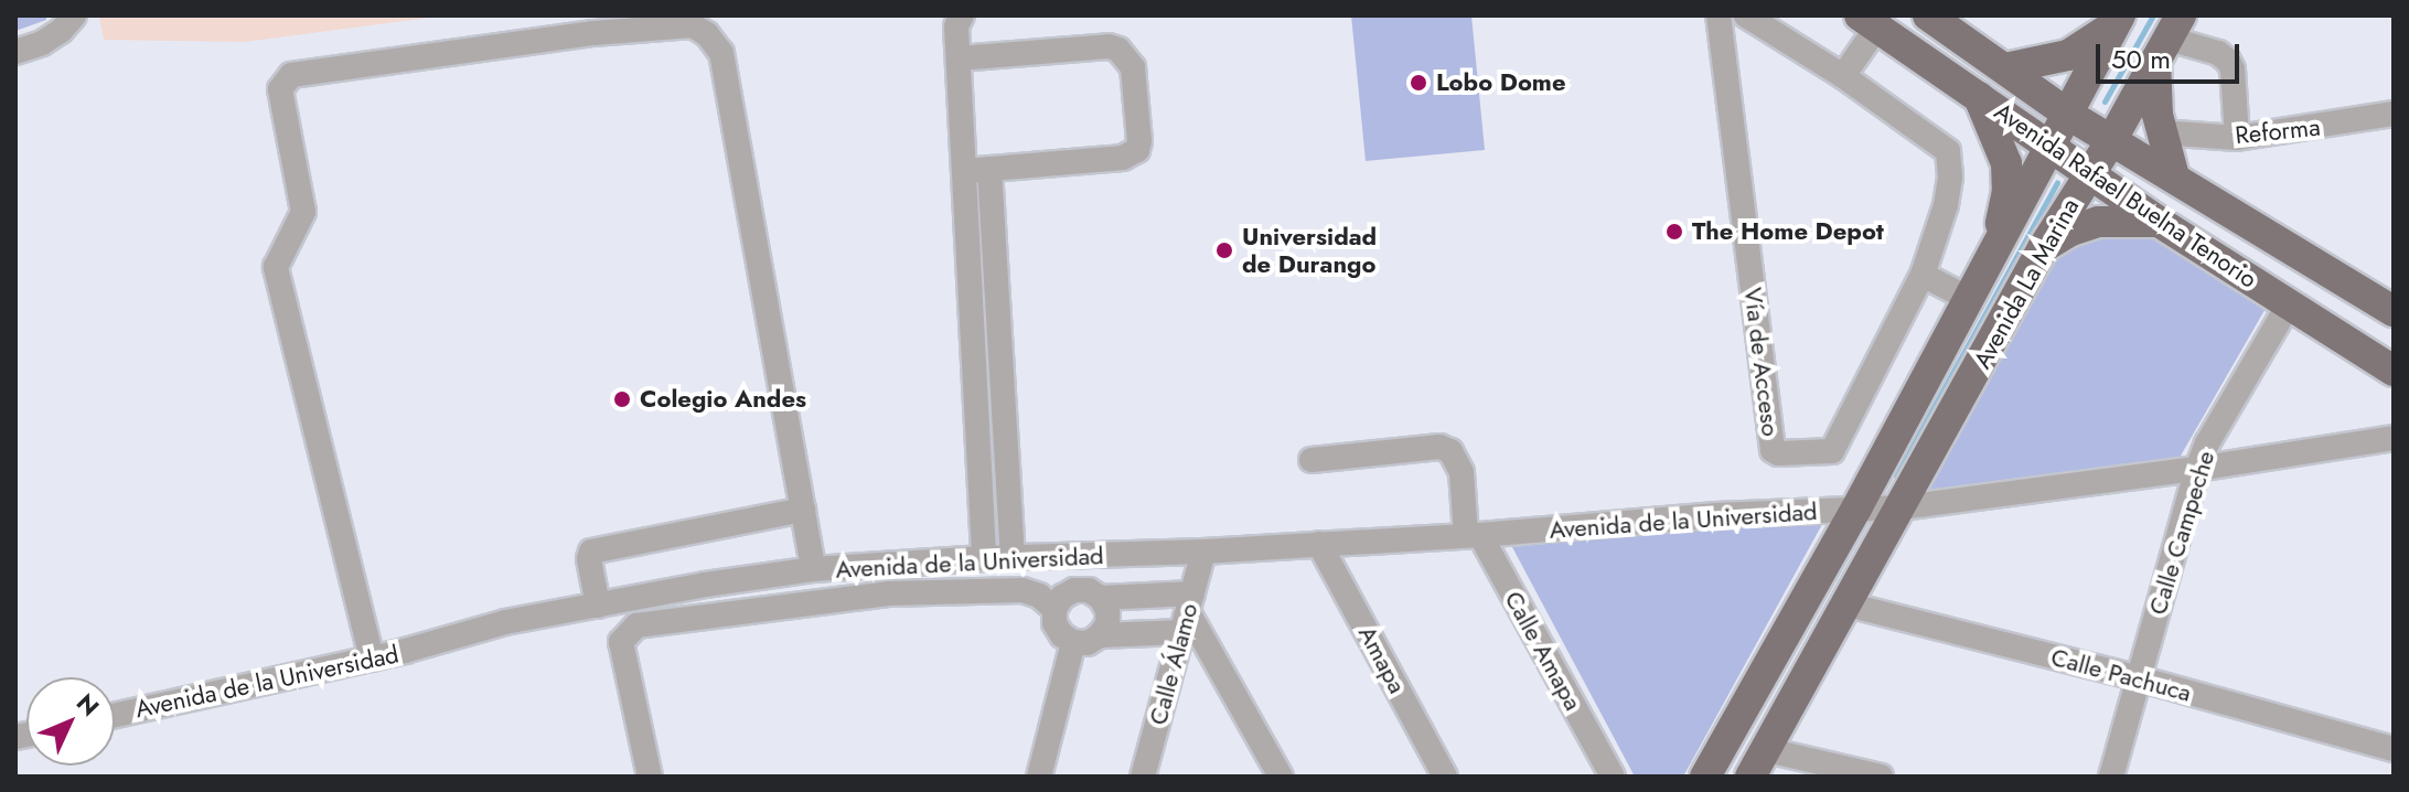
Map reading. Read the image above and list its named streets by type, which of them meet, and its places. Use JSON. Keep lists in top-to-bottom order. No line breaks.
{"streets":{"main road":["Avenida Rafael Buelna Tenorio","Avenida La Marina"],"street":["Reforma","Vía de Acceso","Avenida de la Universidad","Calle Campeche","Calle Amapa","Amapa","Calle Álamo","Calle Pachuca"]},"crossings":[["Avenida Rafael Buelna Tenorio","Avenida La Marina"],["Avenida Rafael Buelna Tenorio","Calle Campeche"],["Avenida La Marina","Avenida de la Universidad"],["Avenida La Marina","Calle Pachuca"],["Avenida de la Universidad","Calle Amapa"],["Avenida de la Universidad","Amapa"],["Avenida de la Universidad","Calle Álamo"],["Calle Campeche","Calle Pachuca"]],"places":["Lobo Dome","The Home Depot","Universidad de Durango","Colegio Andes"],"scale_bar":"50 m","north":"top right"}
